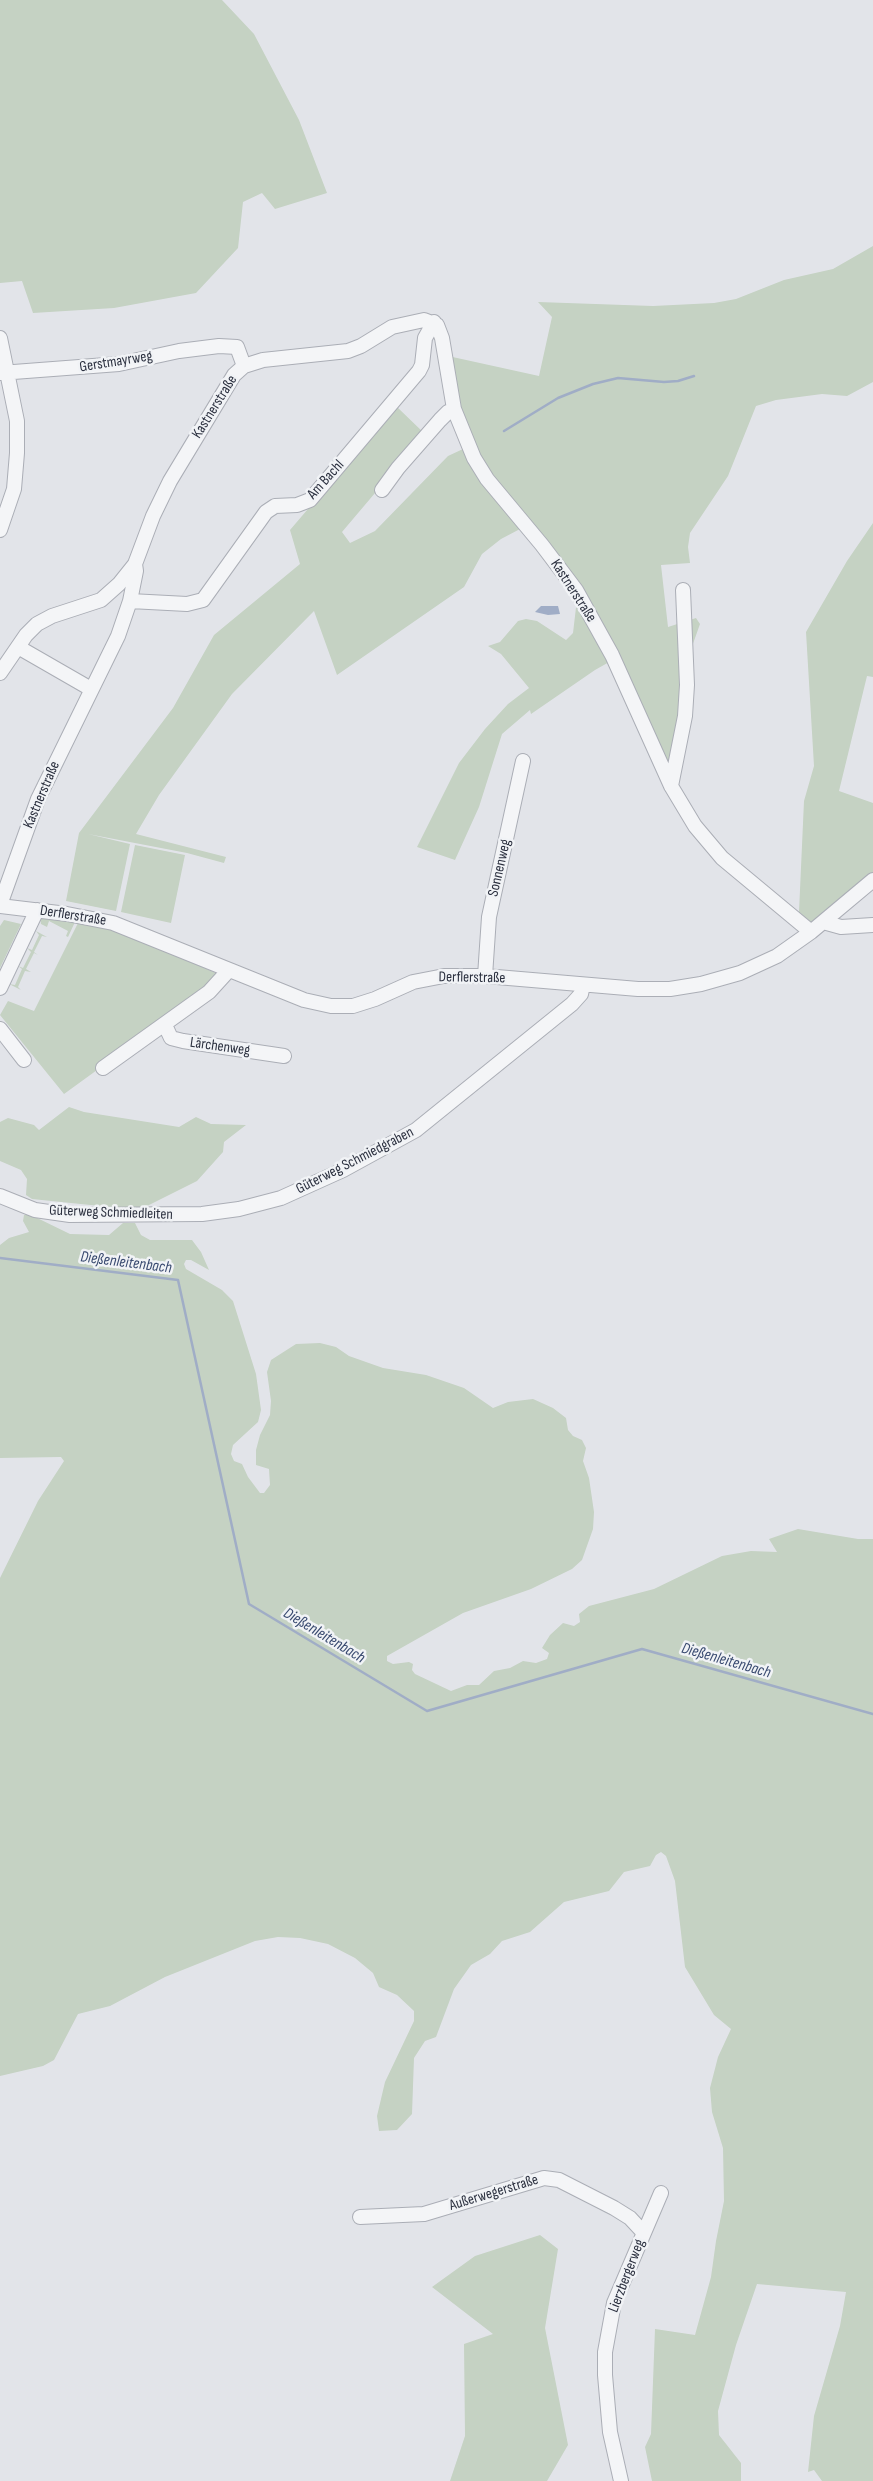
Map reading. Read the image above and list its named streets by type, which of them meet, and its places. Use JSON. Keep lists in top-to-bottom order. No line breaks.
{"streets":{"street":["Gerstmayrweg","Kastnerstraße","Am Bachl","Sonnenweg","Derflerstraße","Lärchenweg","Güterweg Schmiedgraben","Güterweg Schmiedleiten","Außerwegerstraße","Lierzbergerweg"]},"crossings":[["Gerstmayrweg","Kastnerstraße"],["Kastnerstraße","Am Bachl"],["Kastnerstraße","Derflerstraße"],["Sonnenweg","Derflerstraße"],["Derflerstraße","Güterweg Schmiedgraben"],["Güterweg Schmiedgraben","Güterweg Schmiedleiten"],["Außerwegerstraße","Lierzbergerweg"]],"water":["Dießenleitenbach"]}
